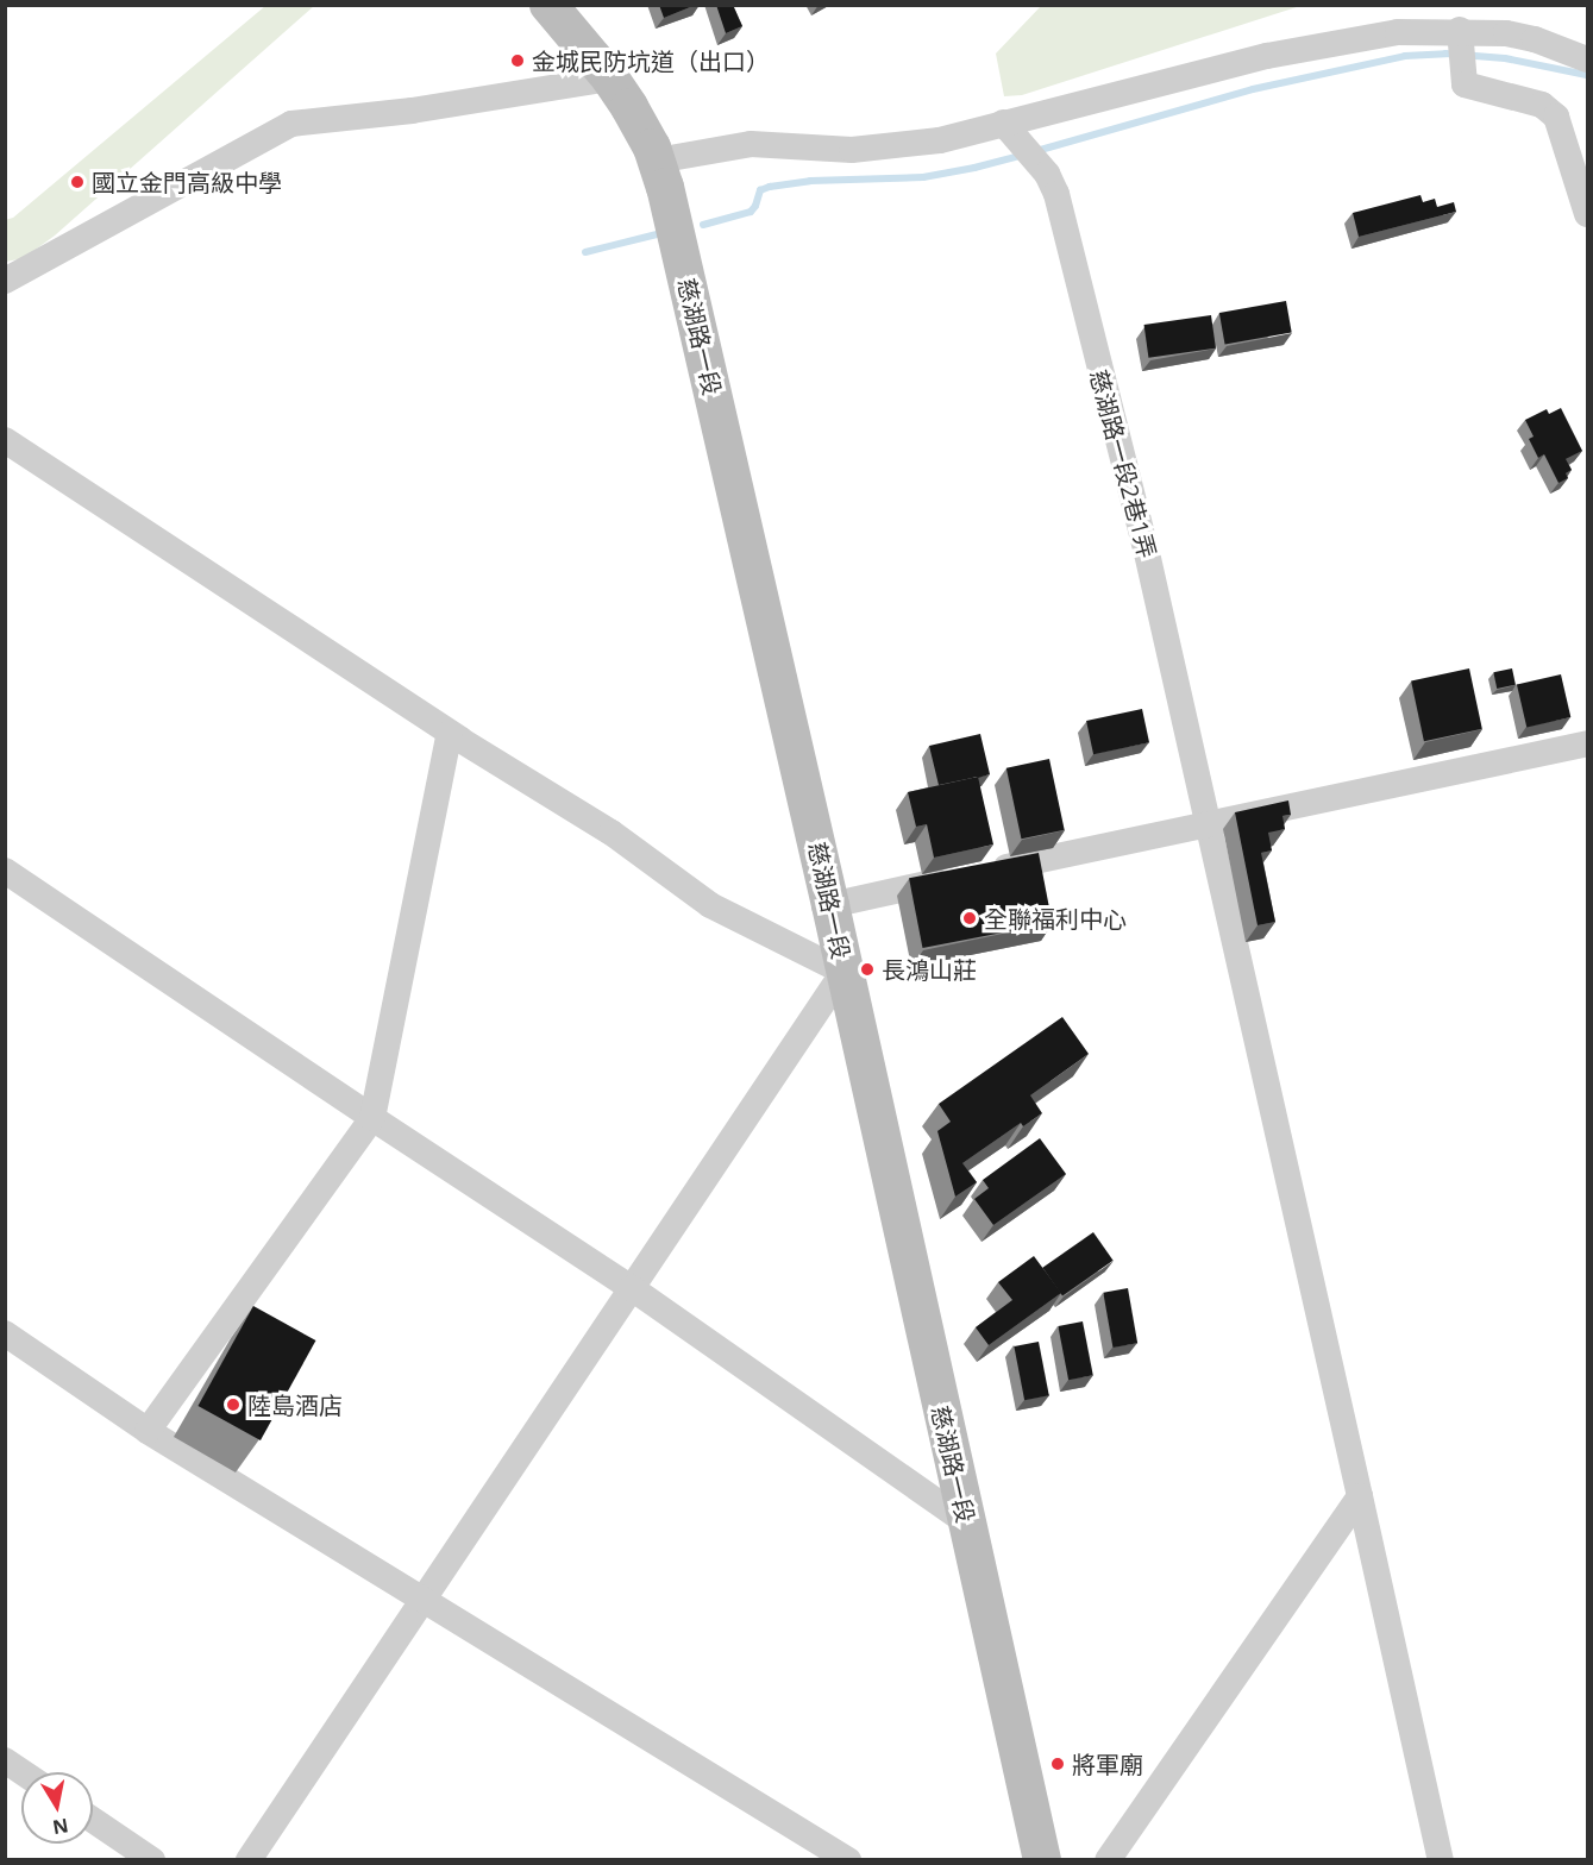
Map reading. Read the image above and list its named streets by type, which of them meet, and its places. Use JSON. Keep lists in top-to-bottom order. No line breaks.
{"streets":{"main road":["慈湖路一段"],"street":["慈湖路一段2巷1弄"]},"places":["金城民防坑道（出口）","國立金門高級中學","全聯福利中心","長鴻山莊","陸島酒店","將軍廟"],"north":"bottom"}
